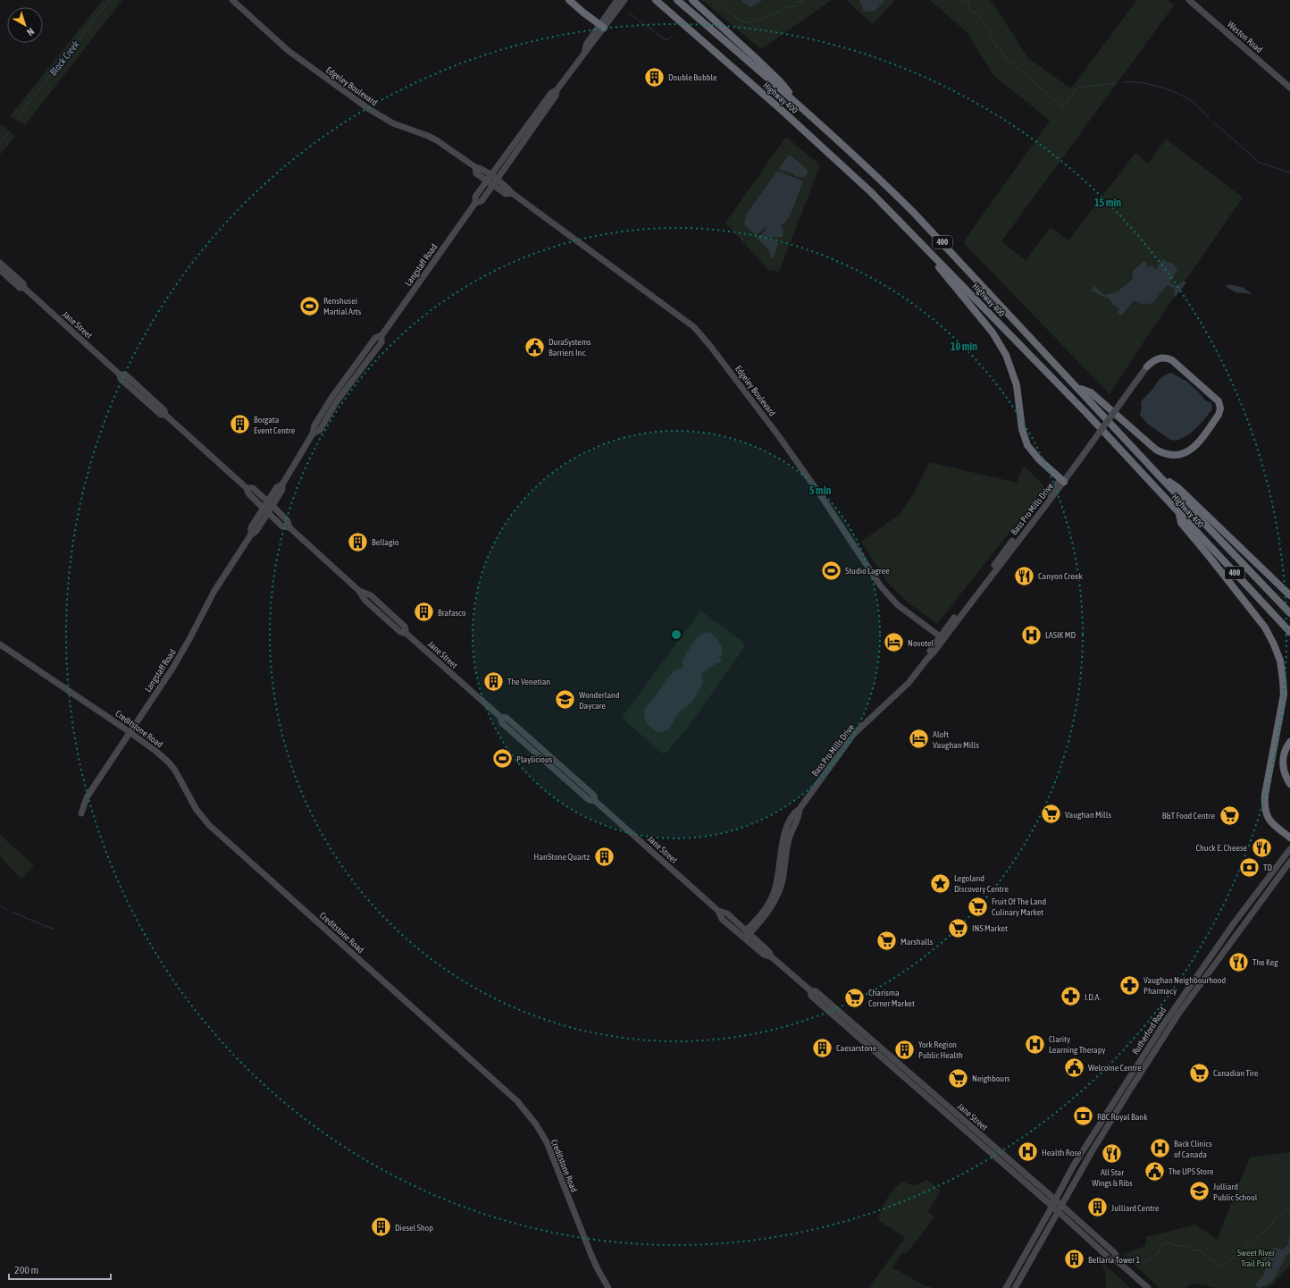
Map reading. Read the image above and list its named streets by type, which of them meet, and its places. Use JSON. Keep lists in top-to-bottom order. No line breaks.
{"streets":{"highway":["Highway 400","400"],"main road":["Weston Road","Edgeley Boulevard","Langstaff Road","Jane Street","Bass Pro Mills Drive","Creditstone Road","Rutherford Road"]},"crossings":[["Edgeley Boulevard","Langstaff Road"],["Edgeley Boulevard","Bass Pro Mills Drive"],["Langstaff Road","Jane Street"],["Langstaff Road","Creditstone Road"],["Jane Street","Bass Pro Mills Drive"],["Jane Street","Rutherford Road"]],"water":["Black Creek"],"parks":["Sweet River Trail Park"],"places":{"building":["Double Bubble","Borgata Event Centre","Bellagio","Brafasco","The Venetian","HanStone Quartz","Caesarstone","York Region Public Health","Julliard Centre","Diesel Shop","Bellaria Tower 1"],"sports":["Renshusei Martial Arts","Studio Lagree","Playlicious"],"public building":["DuraSystems Barriers Inc.","Welcome Centre","The UPS Store"],"restaurant":["Canyon Creek","Chuck E. Cheese","The Keg","All Star Wings & Ribs"],"hospital":["LASIK MD","Clarity Learning Therapy","Back Clinics of Canada","Health Rose"],"hotel":["Novotel","Aloft Vaughan Mills"],"school or university":["Wonderland Daycare","Julliard Public School"],"supermarket":["Vaughan Mills","B&T Food Centre","Fruit Of The Land Culinary Market","INS Market","Marshalls","Charisma Corner Market","Canadian Tire","Neighbours"],"bank":["TD","RBC Royal Bank"],"place":["Legoland Discovery Centre"],"pharmacy":["Vaughan Neighbourhood Pharmacy","I.D.A."]},"scale_bar":"200 m","north":"bottom right","rings":["15 min","10 min","5 min"]}
